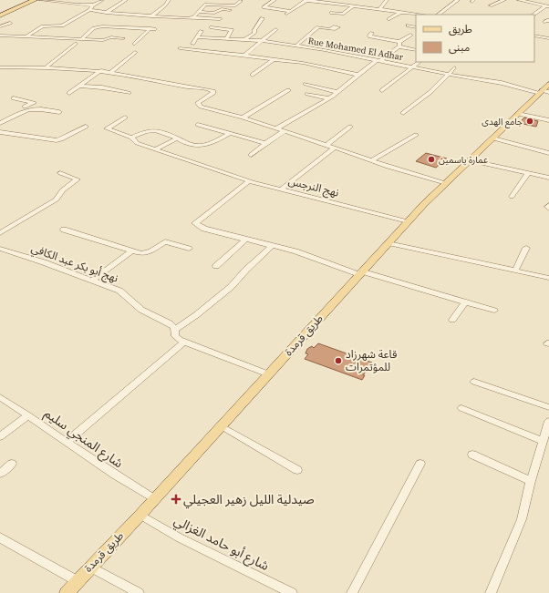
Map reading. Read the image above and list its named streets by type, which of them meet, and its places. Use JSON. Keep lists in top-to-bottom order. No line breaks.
{"streets":{"main road":["طريق قرمدة"],"street":["Rue Mohamed El Adhar","نهج النرجس","نهج أبو بكر عبد الكافي","شارع المنجي سليم","شارع أبو حامد الغزالي"]},"crossings":[["Rue Mohamed El Adhar","طريق قرمدة"],["نهج النرجس","طريق قرمدة"],["نهج أبو بكر عبد الكافي","طريق قرمدة"],["طريق قرمدة","شارع المنجي سليم"],["طريق قرمدة","شارع أبو حامد الغزالي"]],"places":{"other":["جامع الهدى","عمارة ياسمين","قاعة شهرزاد للمؤتمرات"],"health":["صيدلية الليل زهير العجيلي"]},"legend":["طريق","مبنى"]}
